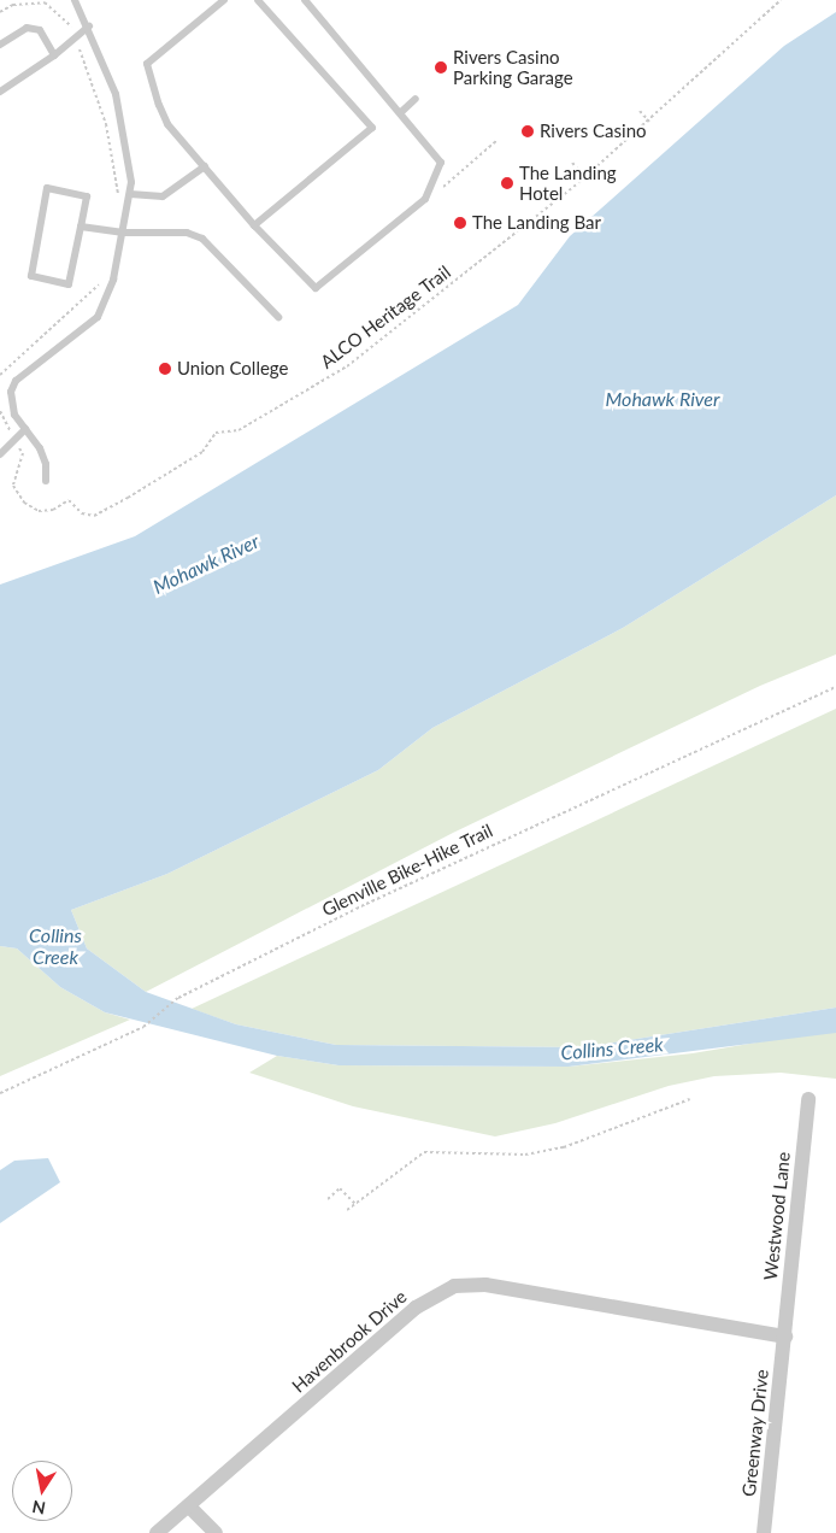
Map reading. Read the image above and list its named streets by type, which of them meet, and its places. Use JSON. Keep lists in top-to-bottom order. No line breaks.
{"streets":{"street":["Westwood Lane","Havenbrook Drive","Greenway Drive"],"path":["ALCO Heritage Trail","Glenville Bike-Hike Trail"]},"crossings":[["Westwood Lane","Havenbrook Drive"],["Westwood Lane","Greenway Drive"],["Havenbrook Drive","Greenway Drive"]],"water":["Mohawk River","Collins Creek"],"places":["Rivers Casino Parking Garage","Rivers Casino","The Landing Hotel","The Landing Bar","Union College"],"north":"bottom"}
